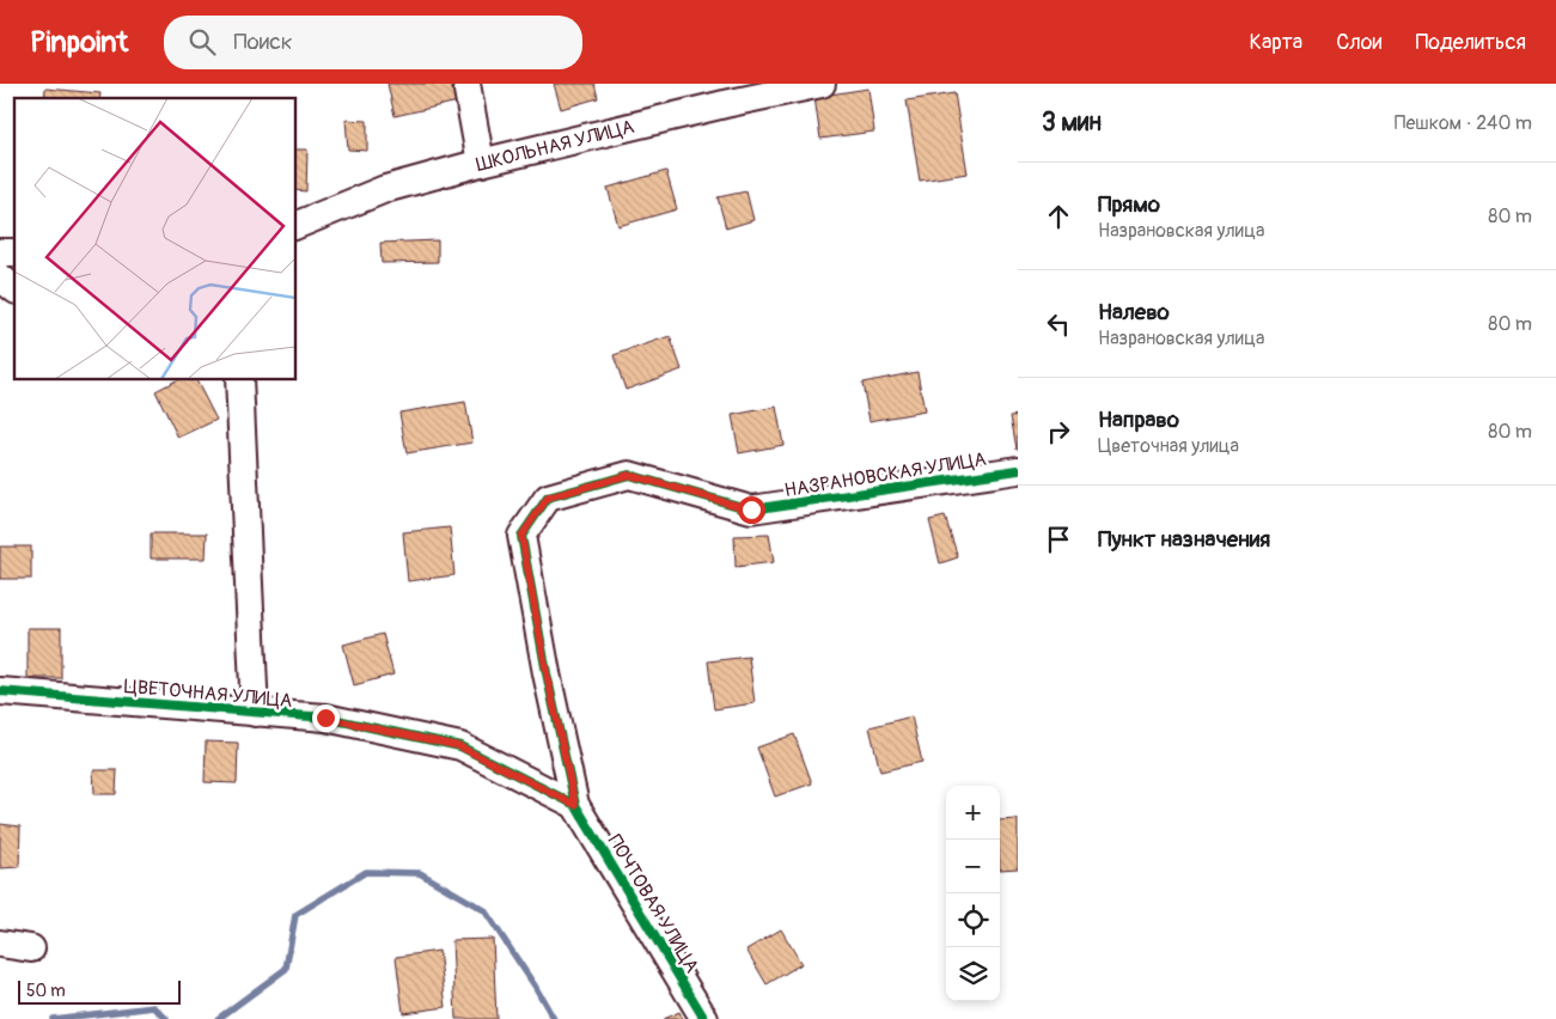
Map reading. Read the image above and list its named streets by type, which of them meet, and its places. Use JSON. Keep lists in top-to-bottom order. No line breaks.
{"streets":{"street":["ШКОЛЬНАЯ УЛИЦА","НАЗРАНОВСКАЯ УЛИЦА","ЦВЕТОЧНАЯ УЛИЦА","ПОЧТОВАЯ УЛИЦА"]},"crossings":[["НАЗРАНОВСКАЯ УЛИЦА","ЦВЕТОЧНАЯ УЛИЦА"],["НАЗРАНОВСКАЯ УЛИЦА","ПОЧТОВАЯ УЛИЦА"],["ЦВЕТОЧНАЯ УЛИЦА","ПОЧТОВАЯ УЛИЦА"]],"scale_bar":"50 m","page":{"header":"Pinpoint","search":"Поиск","nav":["Карта","Слои","Поделиться"],"heading":["3 мин","Пешком · 240 m"],"list":[["Прямо","Назрановская улица","80 m"],["Налево","Назрановская улица","80 m"],["Направо","Цветочная улица","80 m"],"Пункт назначения"],"map_buttons":["+","−"],"scale":"50 m"}}
